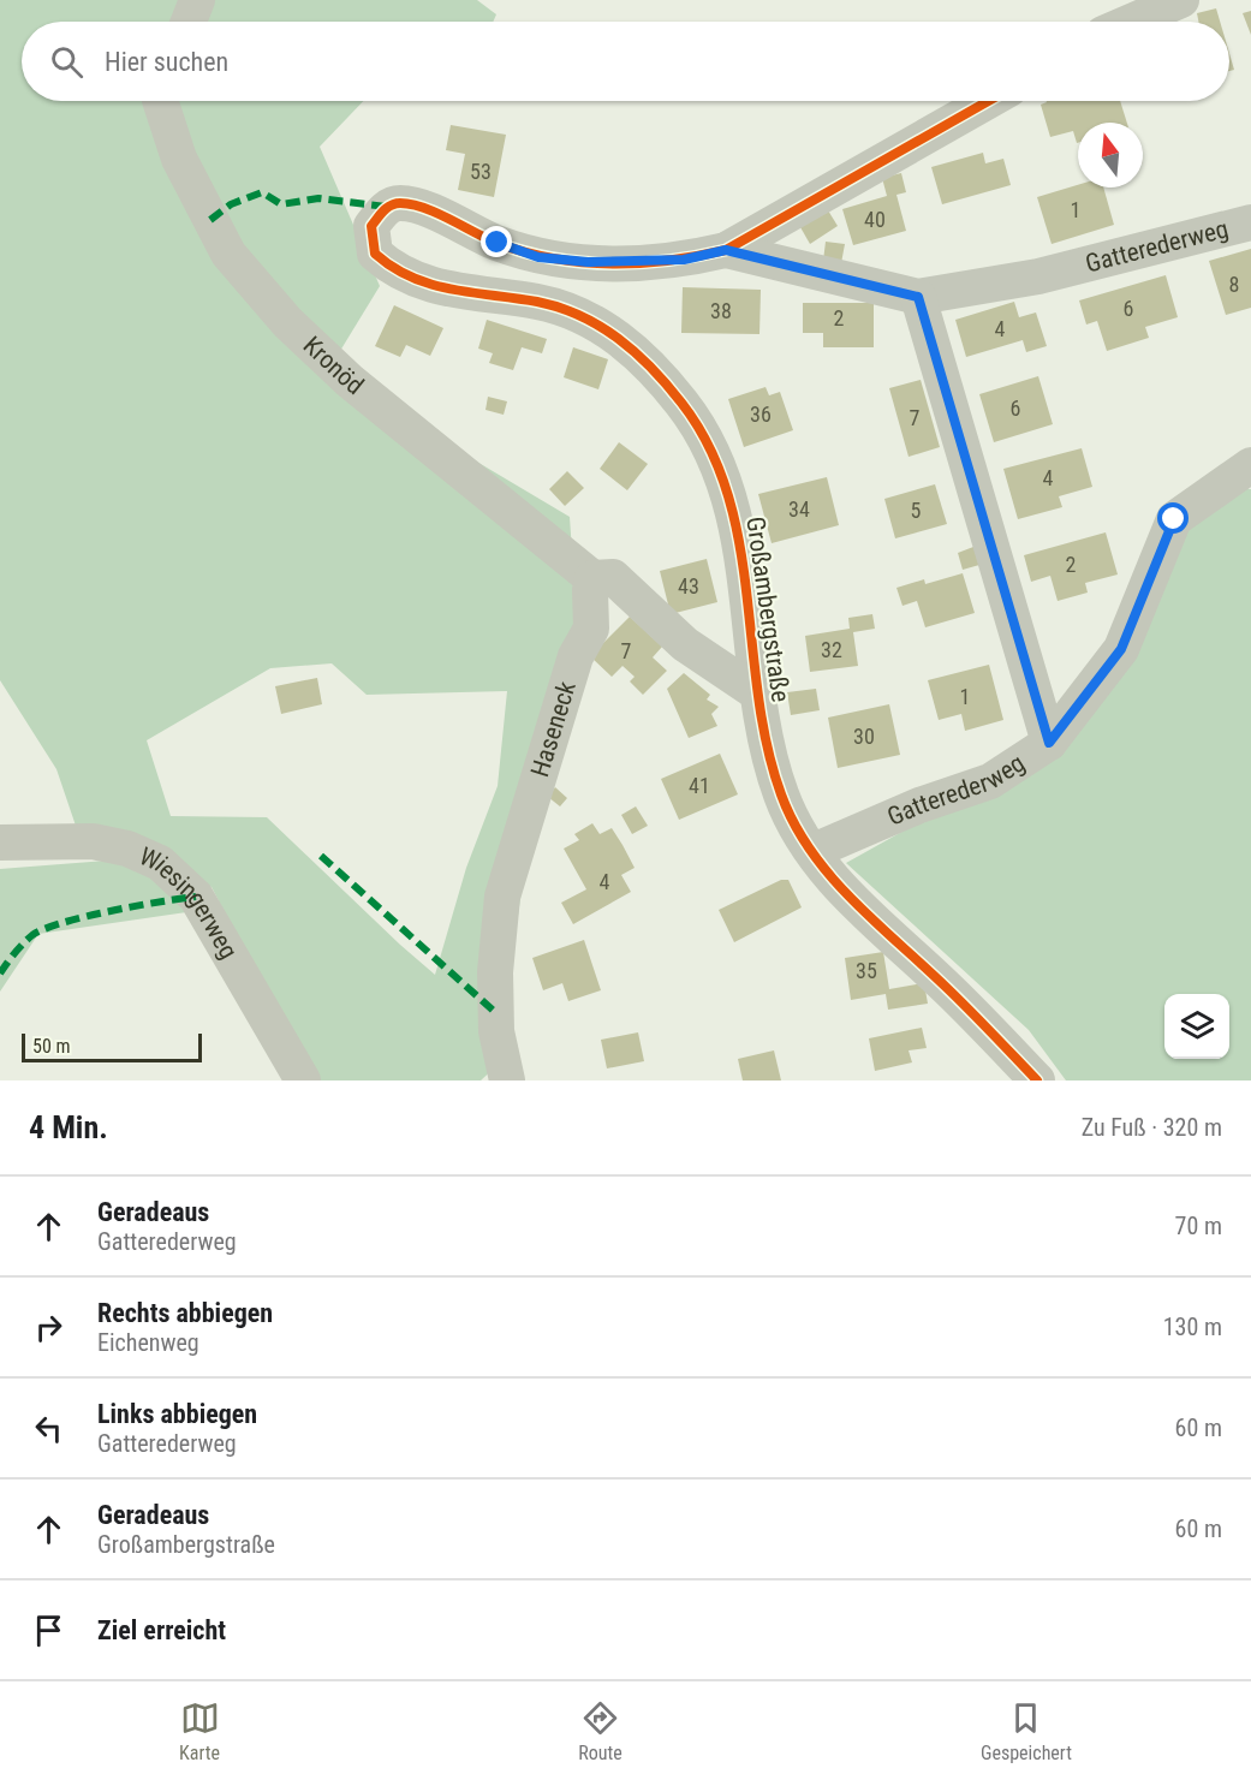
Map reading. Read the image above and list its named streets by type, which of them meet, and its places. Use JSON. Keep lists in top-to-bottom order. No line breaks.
{"streets":{"street":["Gatterederweg","Kronöd","Großambergstraße","Haseneck","Wiesingerweg"]},"crossings":[["Gatterederweg","Großambergstraße"],["Kronöd","Haseneck"]],"house_numbers":["53","1","40","8","6","38","2","4","6","36","7","4","34","5","2","43","32","7","1","30","41","4","35"],"scale_bar":"50 m","north":"top","page":{"search":"Hier suchen","scale":"50 m","heading":["4 Min.","Zu Fuß · 320 m"],"list":[["Geradeaus","Gatterederweg","70 m"],["Rechts abbiegen","Eichenweg","130 m"],["Links abbiegen","Gatterederweg","60 m"],["Geradeaus","Großambergstraße","60 m"],"Ziel erreicht"],"nav":["Karte","Route","Gespeichert"]}}
